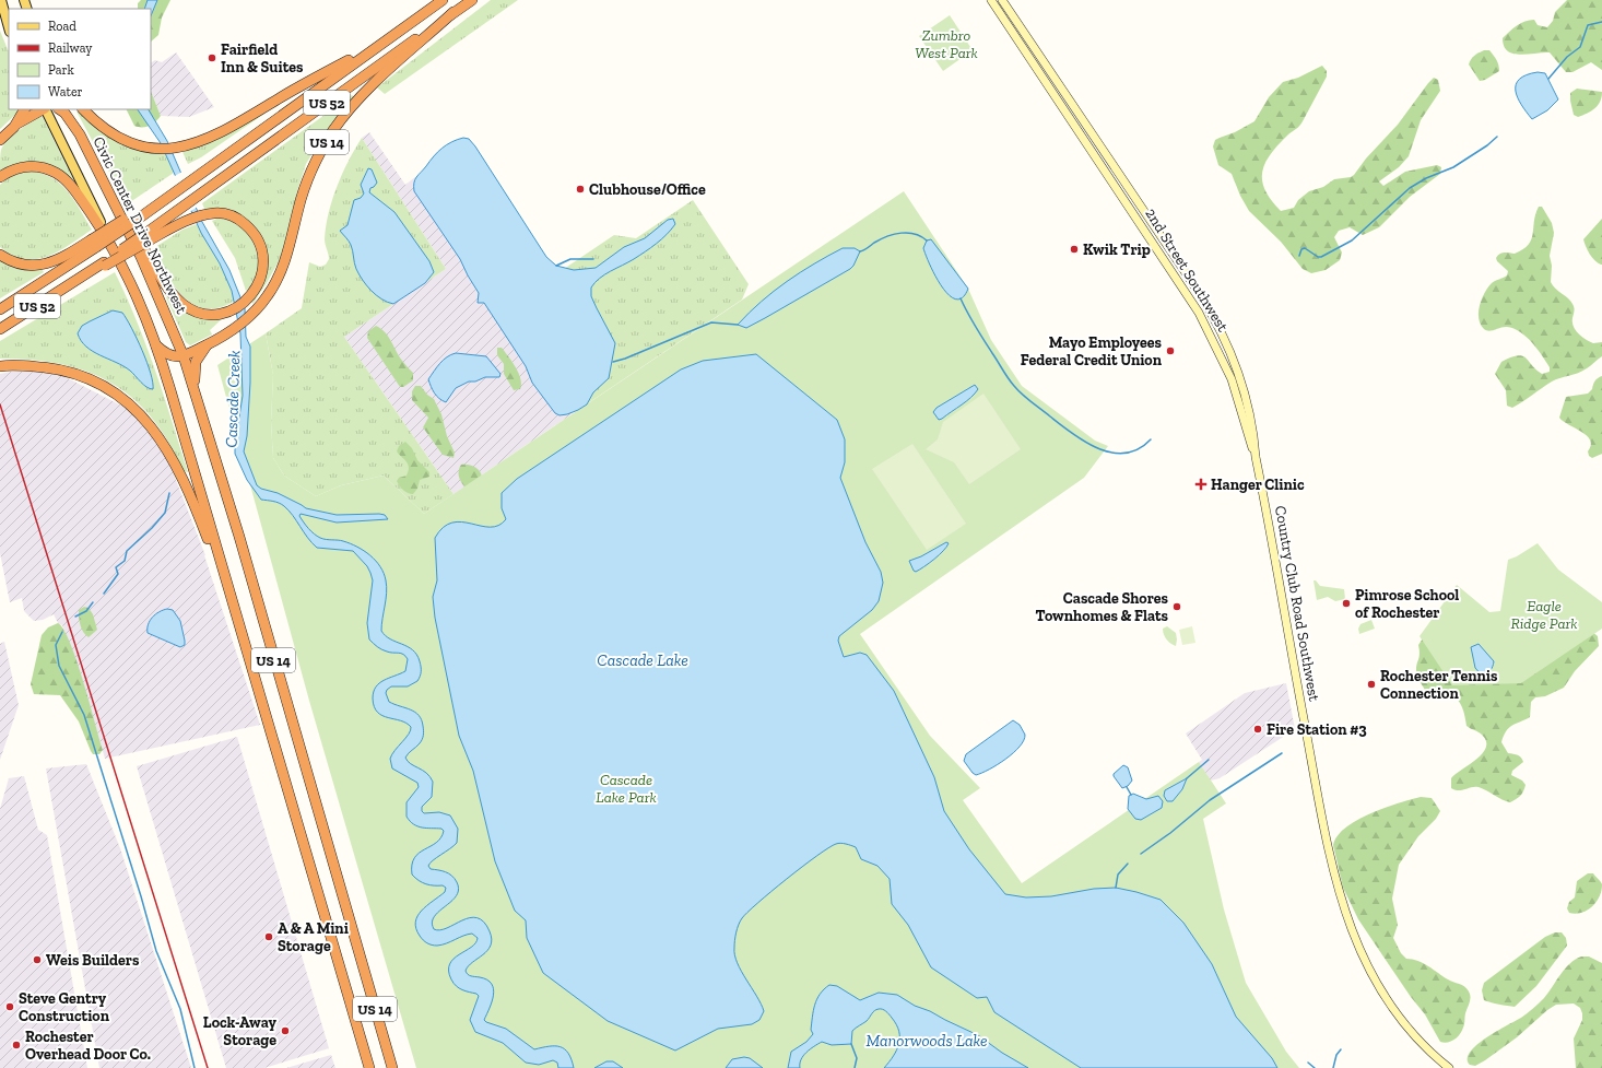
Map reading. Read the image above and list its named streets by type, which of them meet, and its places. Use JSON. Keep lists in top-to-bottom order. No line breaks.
{"streets":{"highway":["US 52","US 14","Civic Center Drive Northwest"],"main road":["2nd Street Southwest","Country Club Road Southwest"]},"crossings":[["US 52","US 14"],["US 14","Civic Center Drive Northwest"],["2nd Street Southwest","Country Club Road Southwest"]],"water":["Cascade Creek","Cascade Lake","Manorwoods Lake"],"parks":["Zumbro West Park","Eagle Ridge Park","Cascade Lake Park"],"places":{"other":["Fairfield Inn & Suites","Clubhouse/Office","Kwik Trip","Mayo Employees Federal Credit Union","Pimrose School of Rochester","Cascade Shores Townhomes & Flats","Rochester Tennis Connection","Fire Station #3","A & A Mini Storage","Weis Builders","Steve Gentry Construction","Lock-Away Storage","Rochester Overhead Door Co."],"health":["Hanger Clinic"]},"legend":["Road","Railway","Park","Water"]}
